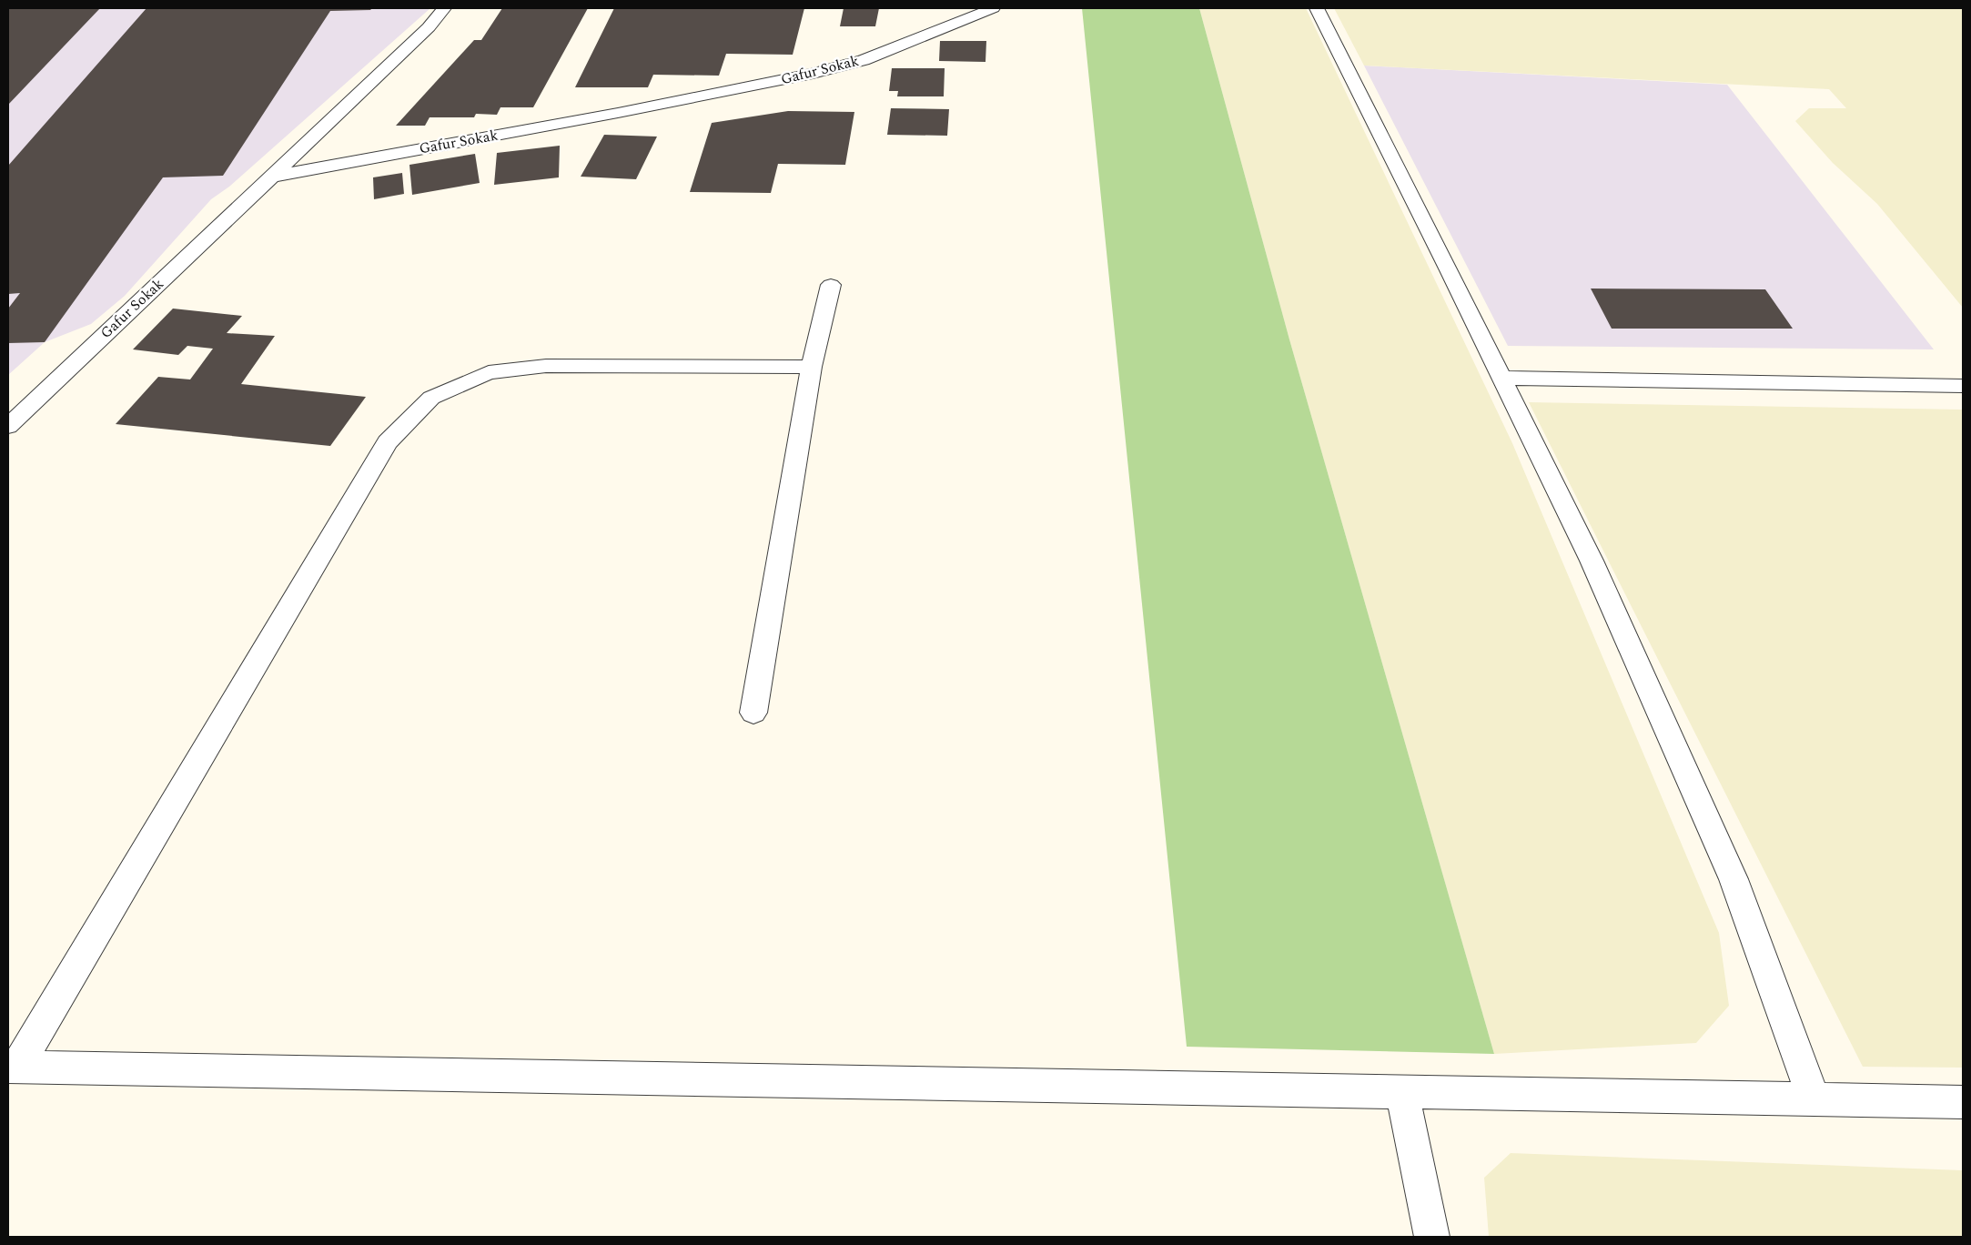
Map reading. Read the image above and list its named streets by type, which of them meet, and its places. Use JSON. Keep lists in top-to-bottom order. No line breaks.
{"streets":{"street":["Gafur Sokak"]}}
